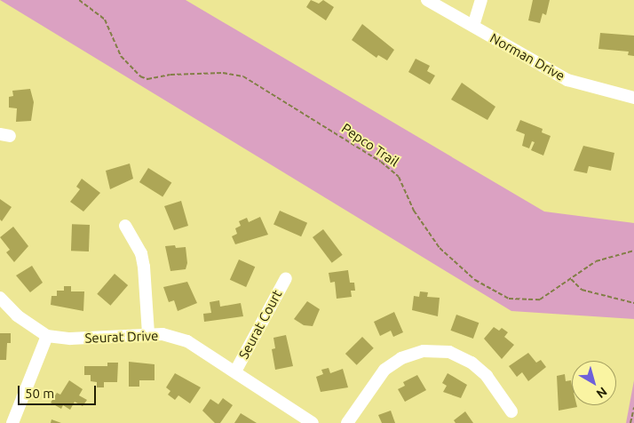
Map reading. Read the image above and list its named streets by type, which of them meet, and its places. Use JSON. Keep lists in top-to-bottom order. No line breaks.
{"streets":{"street":["Norman Drive","Seurat Court","Seurat Drive"],"path":["Pepco Trail"]},"crossings":[["Seurat Court","Seurat Drive"]],"scale_bar":"50 m","north":"bottom right"}
